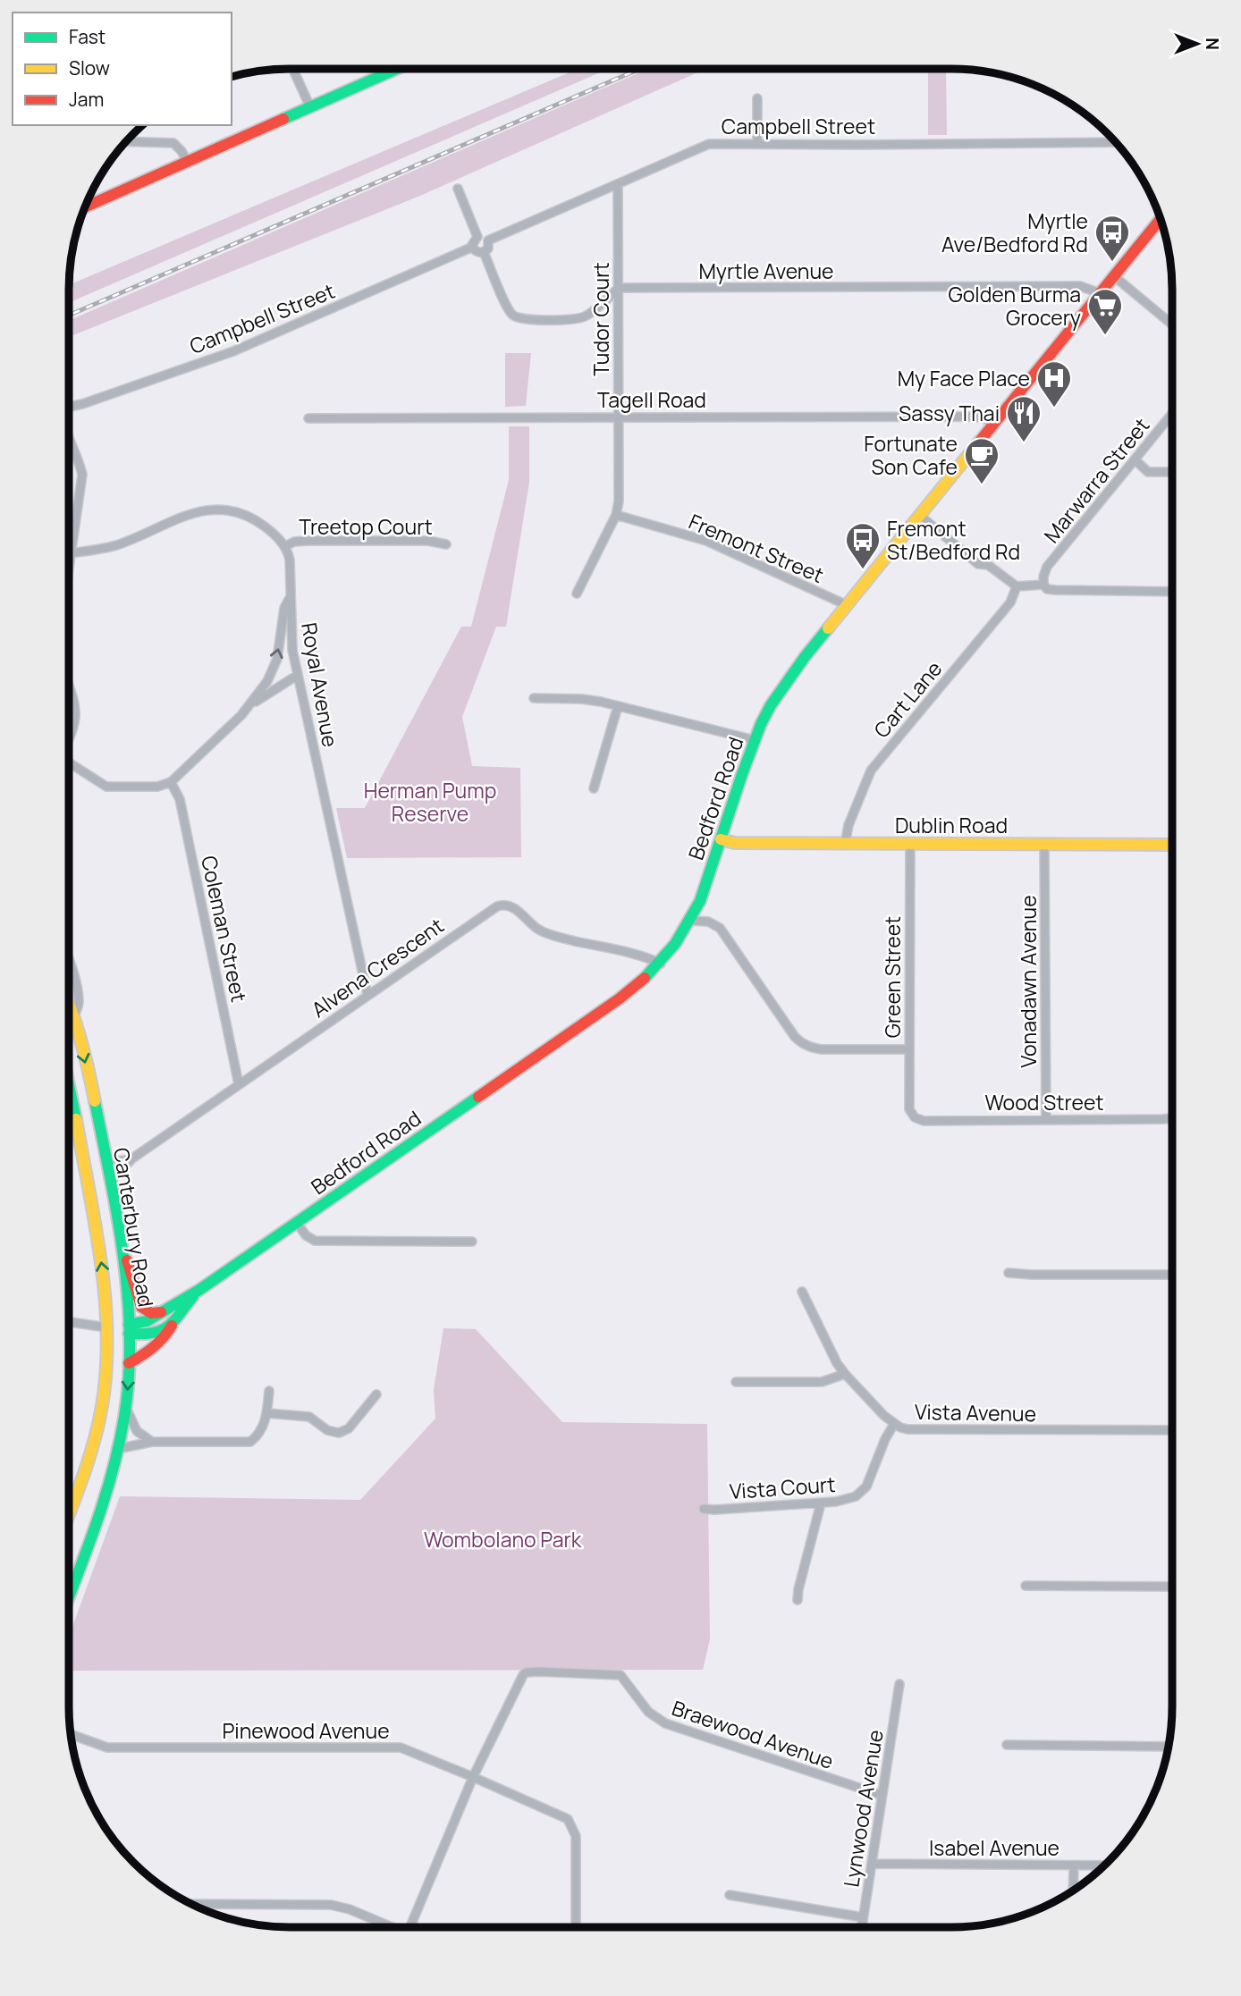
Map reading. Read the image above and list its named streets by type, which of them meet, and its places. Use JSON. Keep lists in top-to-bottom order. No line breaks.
{"streets":{"main road":["Bedford Road","Dublin Road","Canterbury Road"],"street":["Campbell Street","Myrtle Avenue","Tudor Court","Tagell Road","Marwarra Street","Treetop Court","Fremont Street","Royal Avenue","Cart Lane","Coleman Street","Alvena Crescent","Green Street","Vonadawn Avenue","Wood Street","Vista Avenue","Vista Court","Pinewood Avenue","Braewood Avenue","Lynwood Avenue","Isabel Avenue"]},"crossings":[["Campbell Street","Tudor Court"],["Myrtle Avenue","Tudor Court"],["Myrtle Avenue","Bedford Road"],["Tudor Court","Tagell Road"],["Tudor Court","Fremont Street"],["Tagell Road","Bedford Road"],["Treetop Court","Royal Avenue"],["Fremont Street","Bedford Road"],["Royal Avenue","Alvena Crescent"],["Cart Lane","Dublin Road"],["Bedford Road","Dublin Road"],["Bedford Road","Alvena Crescent"],["Bedford Road","Canterbury Road"],["Dublin Road","Green Street"],["Dublin Road","Vonadawn Avenue"],["Coleman Street","Alvena Crescent"],["Alvena Crescent","Canterbury Road"],["Green Street","Wood Street"],["Vonadawn Avenue","Wood Street"],["Vista Avenue","Vista Court"],["Pinewood Avenue","Braewood Avenue"],["Braewood Avenue","Lynwood Avenue"],["Lynwood Avenue","Isabel Avenue"]],"parks":["Herman Pump Reserve","Wombolano Park"],"places":{"bus stop":["Myrtle Ave/Bedford Rd","Fremont St/Bedford Rd"],"supermarket":["Golden Burma Grocery"],"hospital":["My Face Place"],"restaurant":["Sassy Thai"],"cafe":["Fortunate Son Cafe"]},"legend":["Fast","Slow","Jam"],"north":"right"}
